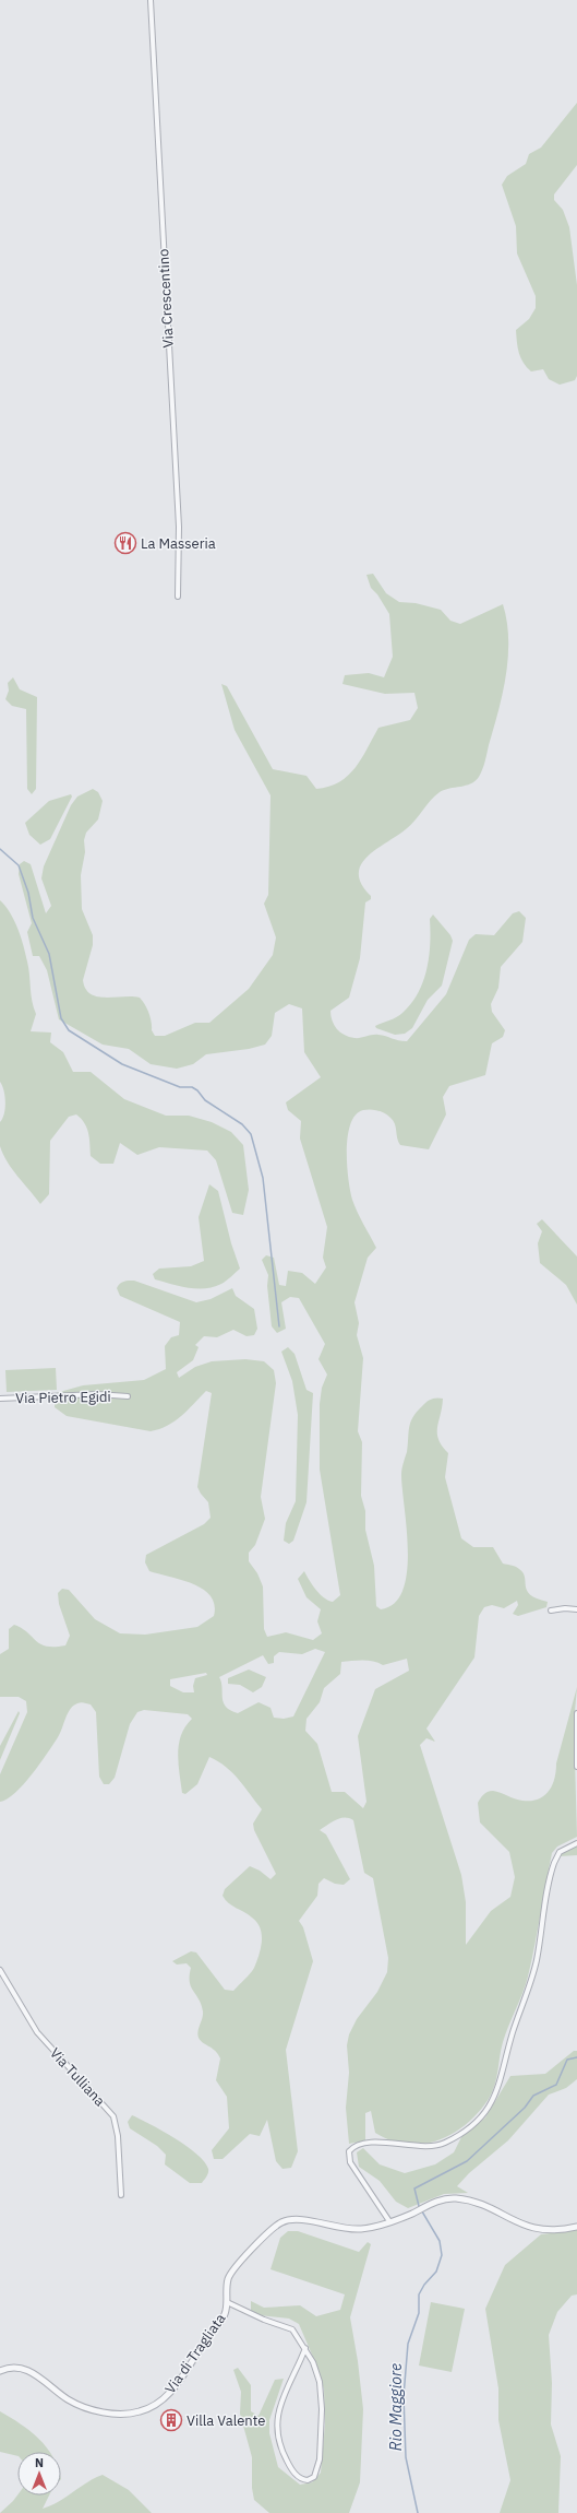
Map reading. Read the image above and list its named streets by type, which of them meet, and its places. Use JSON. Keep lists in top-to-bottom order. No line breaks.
{"streets":{"street":["Via Crescentino","Via Pietro Egidi","Via Tulliana","Via di Tragliata"]},"water":["Rio Maggiore"],"places":{"restaurant":["La Masseria"],"building":["Villa Valente"]},"north":"top"}
